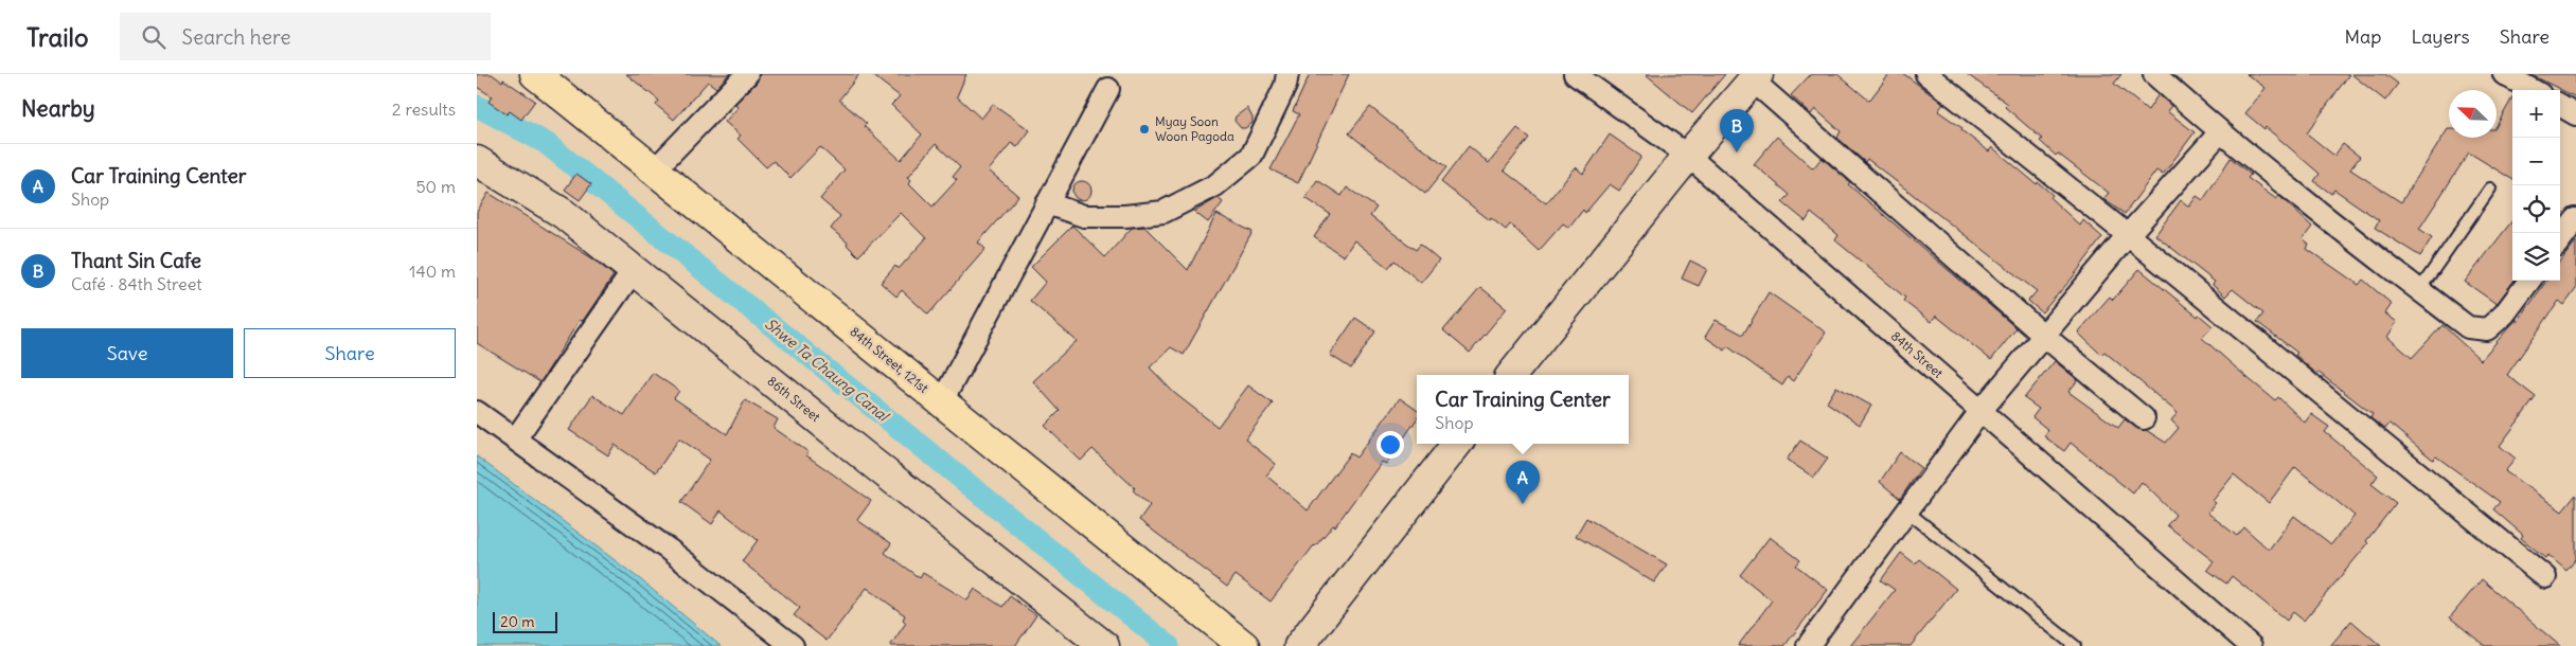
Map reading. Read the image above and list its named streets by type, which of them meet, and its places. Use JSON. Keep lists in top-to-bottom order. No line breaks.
{"streets":{"main road":["84th Street, 121st","86th Street"],"street":["84th Street"]},"water":["Shwe Ta Chaung Canal"],"places":["Myay Soon Woon Pagoda"],"scale_bar":"20 m","north":"top left","page":{"header":"Trailo","search":"Search here","nav":["Map","Layers","Share"],"heading":["Nearby","2 results"],"map_buttons":["+","−"],"pins":["B","A"],"list":[{"mark":"A","name":"Car Training Center","note":"Shop","value":"50 m"},{"mark":"B","name":"Thant Sin Cafe","note":"Café · 84th Street","value":"140 m"}],"buttons":["Save","Share"],"popup":["Car Training Center","Shop"],"scale":"20 m"}}
